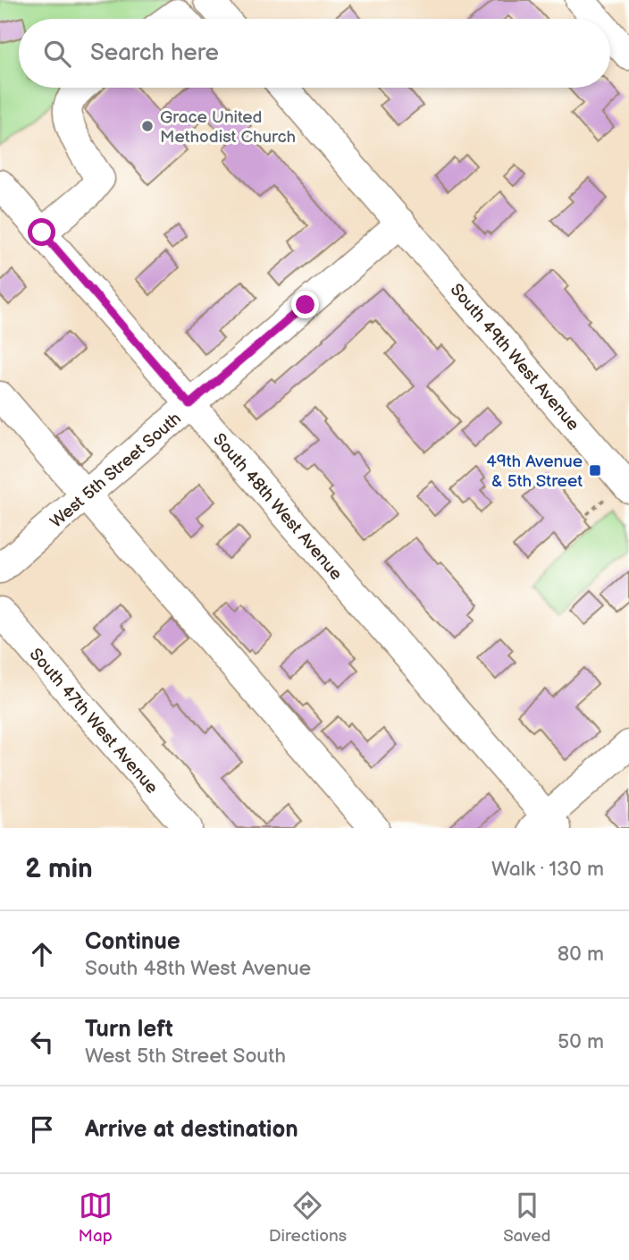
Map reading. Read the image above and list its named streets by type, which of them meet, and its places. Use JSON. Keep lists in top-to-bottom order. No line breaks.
{"streets":{"street":["South 49th West Avenue","West 5th Street South","South 48th West Avenue","South 47th West Avenue"]},"crossings":[["South 49th West Avenue","West 5th Street South"],["West 5th Street South","South 48th West Avenue"]],"places":{"other":["Grace United Methodist Church"],"transit":["49th Avenue & 5th Street"]},"page":{"search":"Search here","heading":["2 min","Walk · 130 m"],"list":[["Continue","South 48th West Avenue","80 m"],["Turn left","West 5th Street South","50 m"],"Arrive at destination"],"nav":["Map","Directions","Saved"]}}
